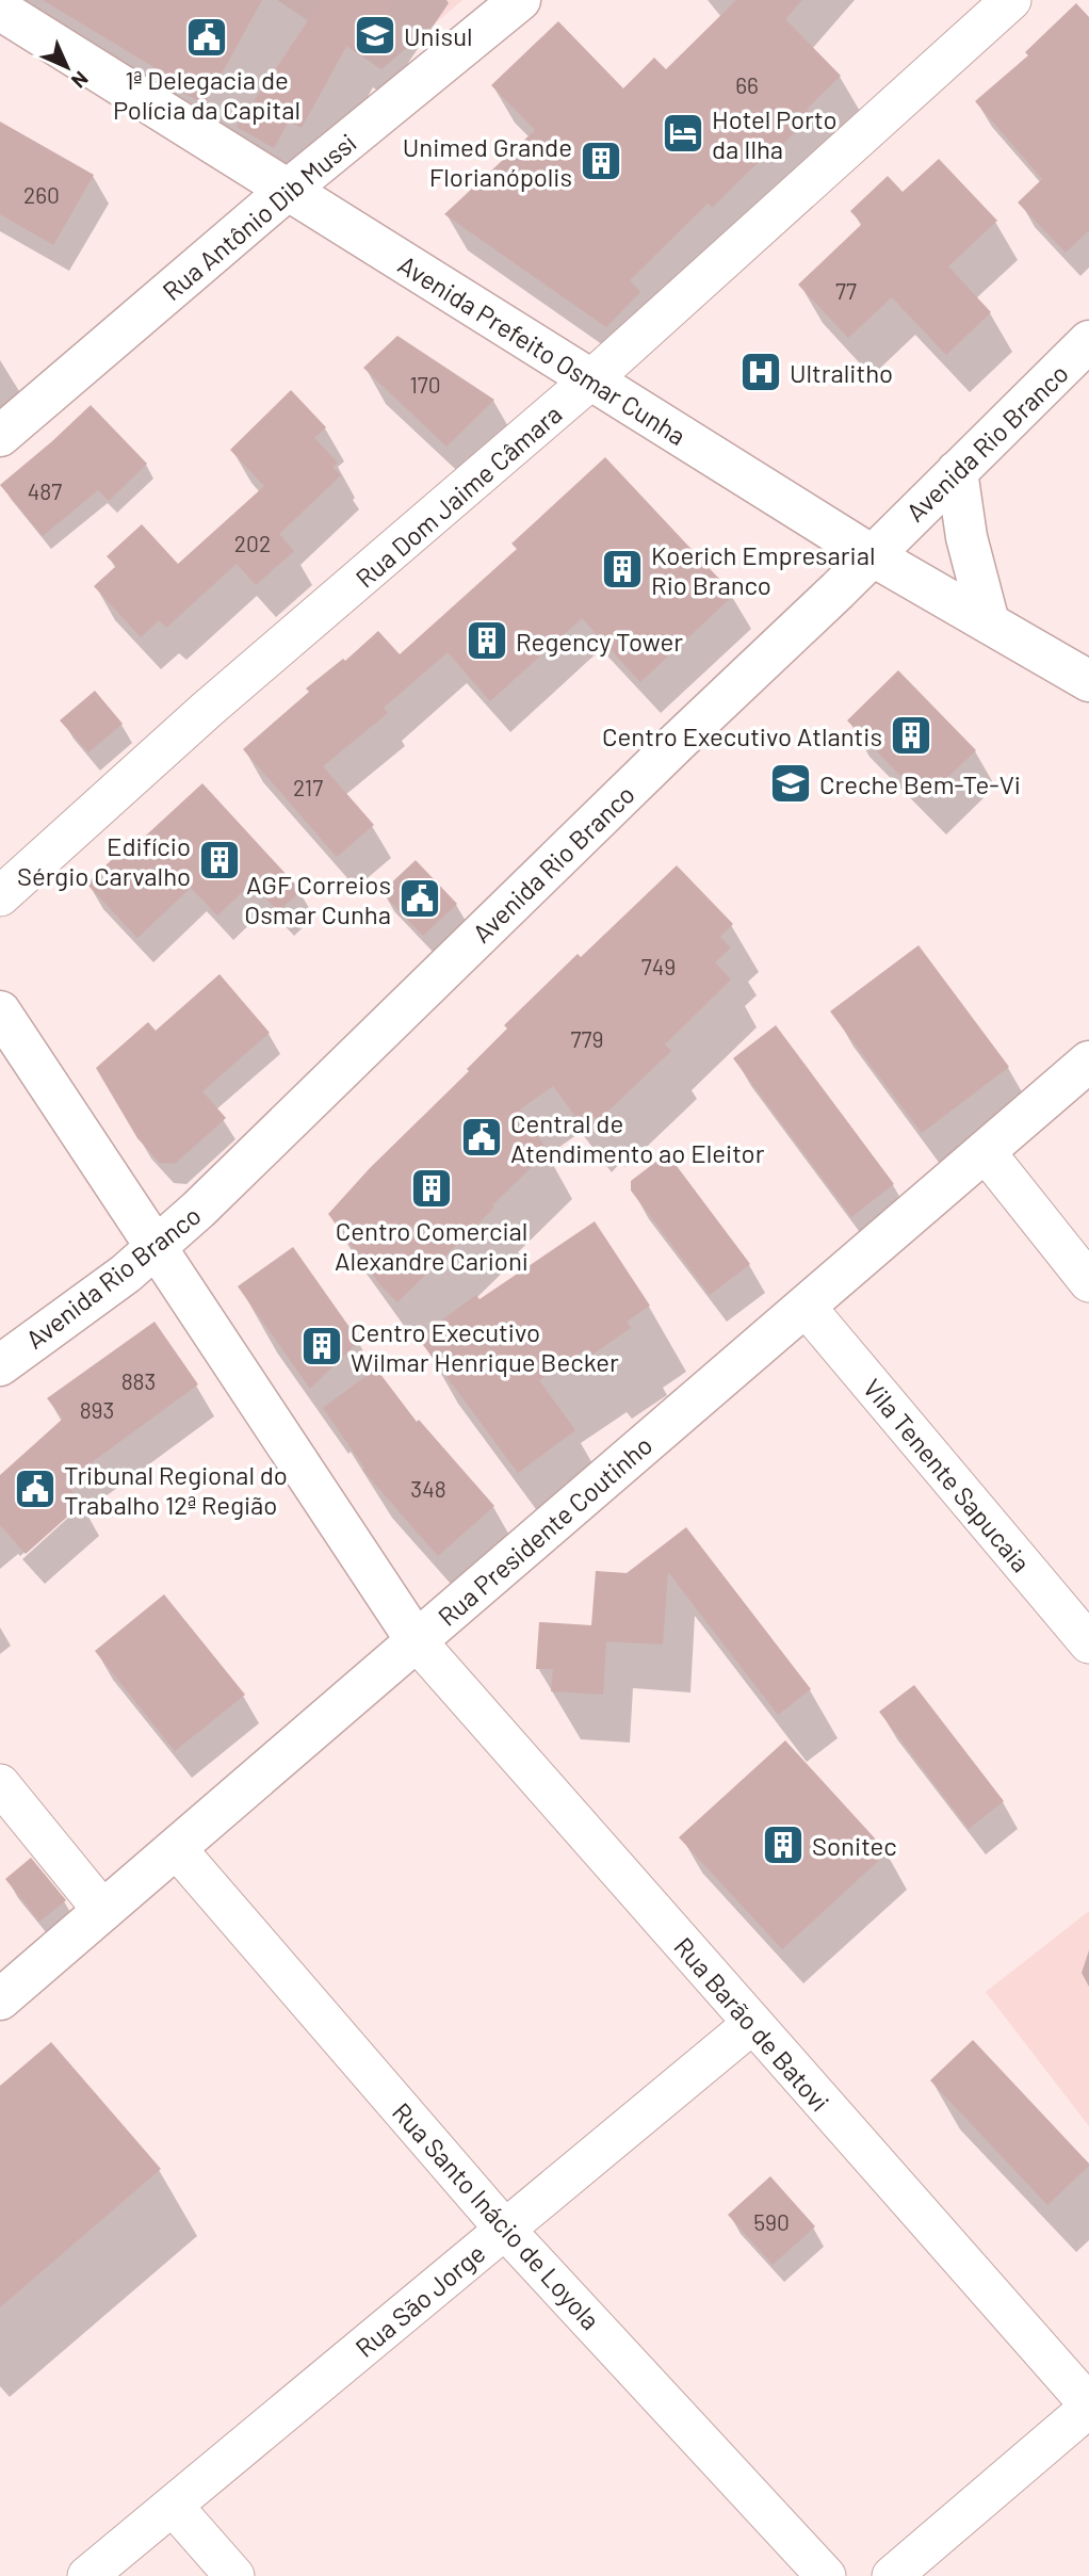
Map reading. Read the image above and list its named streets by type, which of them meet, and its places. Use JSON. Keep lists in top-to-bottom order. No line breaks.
{"streets":{"street":["Rua Antônio Dib Mussi","Avenida Prefeito Osmar Cunha","Avenida Rio Branco","Rua Dom Jaime Câmara","Vila Tenente Sapucaia","Rua Presidente Coutinho","Rua Barão de Batovi","Rua Santo Inácio de Loyola","Rua São Jorge"]},"crossings":[["Rua Antônio Dib Mussi","Avenida Prefeito Osmar Cunha"],["Avenida Prefeito Osmar Cunha","Avenida Rio Branco"],["Avenida Prefeito Osmar Cunha","Rua Dom Jaime Câmara"],["Vila Tenente Sapucaia","Rua Presidente Coutinho"],["Rua Presidente Coutinho","Rua Barão de Batovi"],["Rua Presidente Coutinho","Rua Santo Inácio de Loyola"],["Rua Barão de Batovi","Rua São Jorge"],["Rua Santo Inácio de Loyola","Rua São Jorge"]],"places":{"school or university":["Unisul","Creche Bem-Te-Vi"],"public building":["1ª Delegacia de Polícia da Capital","AGF Correios Osmar Cunha","Central de Atendimento ao Eleitor","Tribunal Regional do Trabalho 12ª Região"],"hotel":["Hotel Porto da Ilha"],"building":["Unimed Grande Florianópolis","Koerich Empresarial Rio Branco","Regency Tower","Centro Executivo Atlantis","Edifício Sérgio Carvalho","Centro Comercial Alexandre Carioni","Centro Executivo Wilmar Henrique Becker","Sonitec"],"hospital":["Ultralitho"]},"house_numbers":["66","260","77","170","487","202","217","749","779","883","893","348","590"],"north":"bottom right"}
